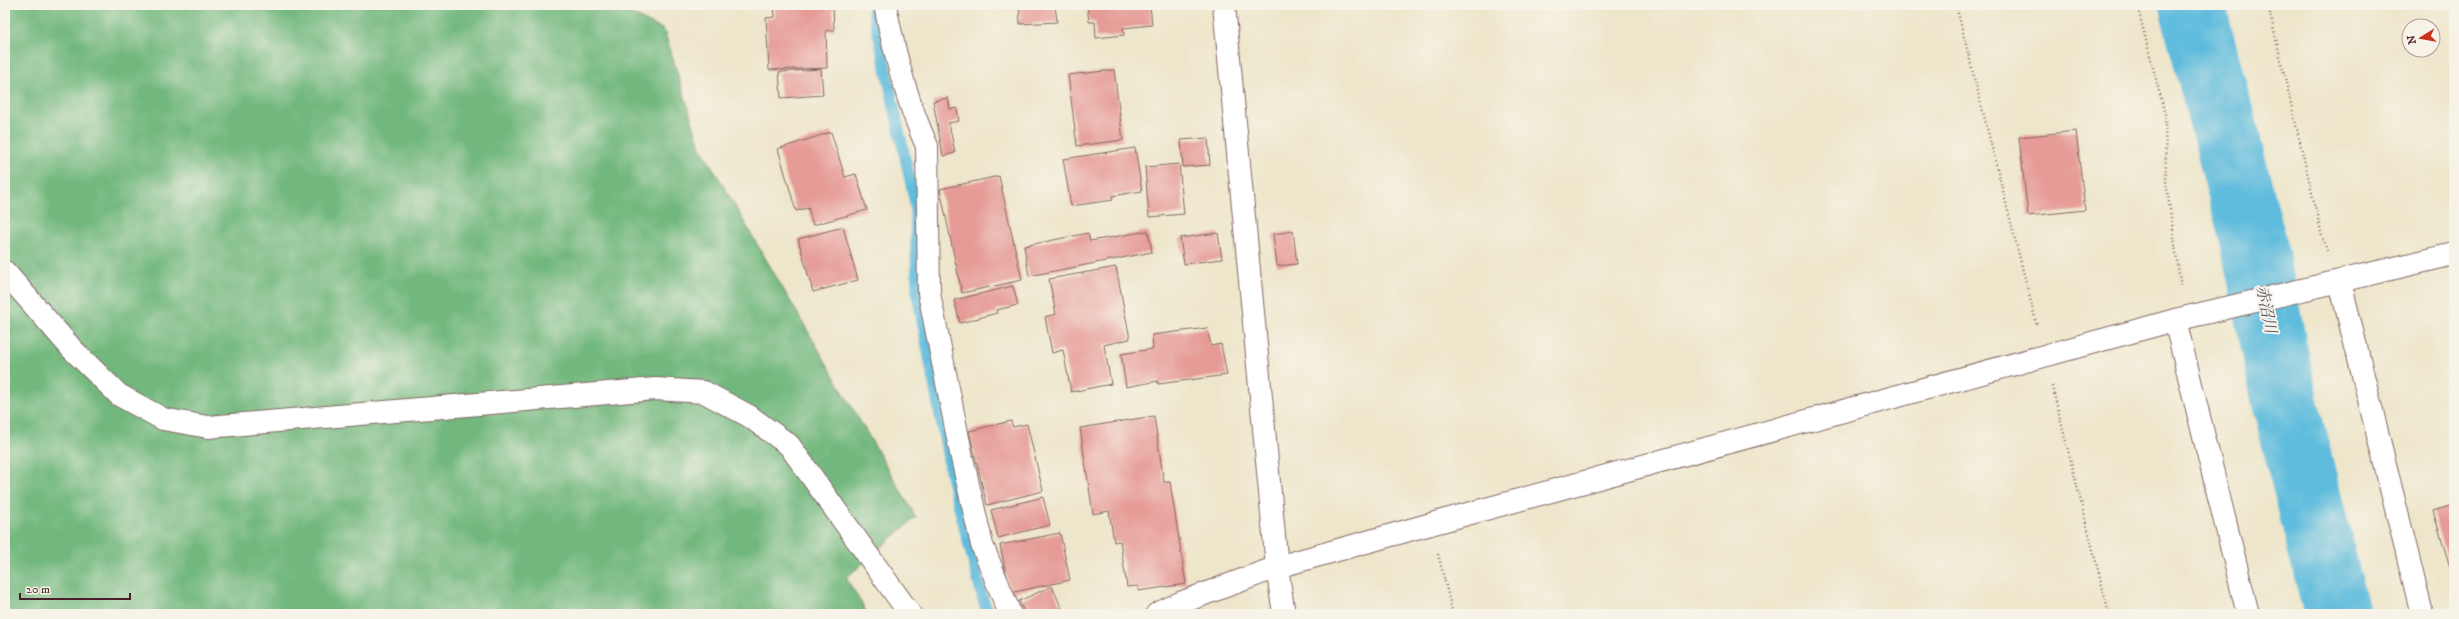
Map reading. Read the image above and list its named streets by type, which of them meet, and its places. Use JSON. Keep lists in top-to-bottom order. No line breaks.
{"water":["赤沼川"],"scale_bar":"20 m","north":"left"}
